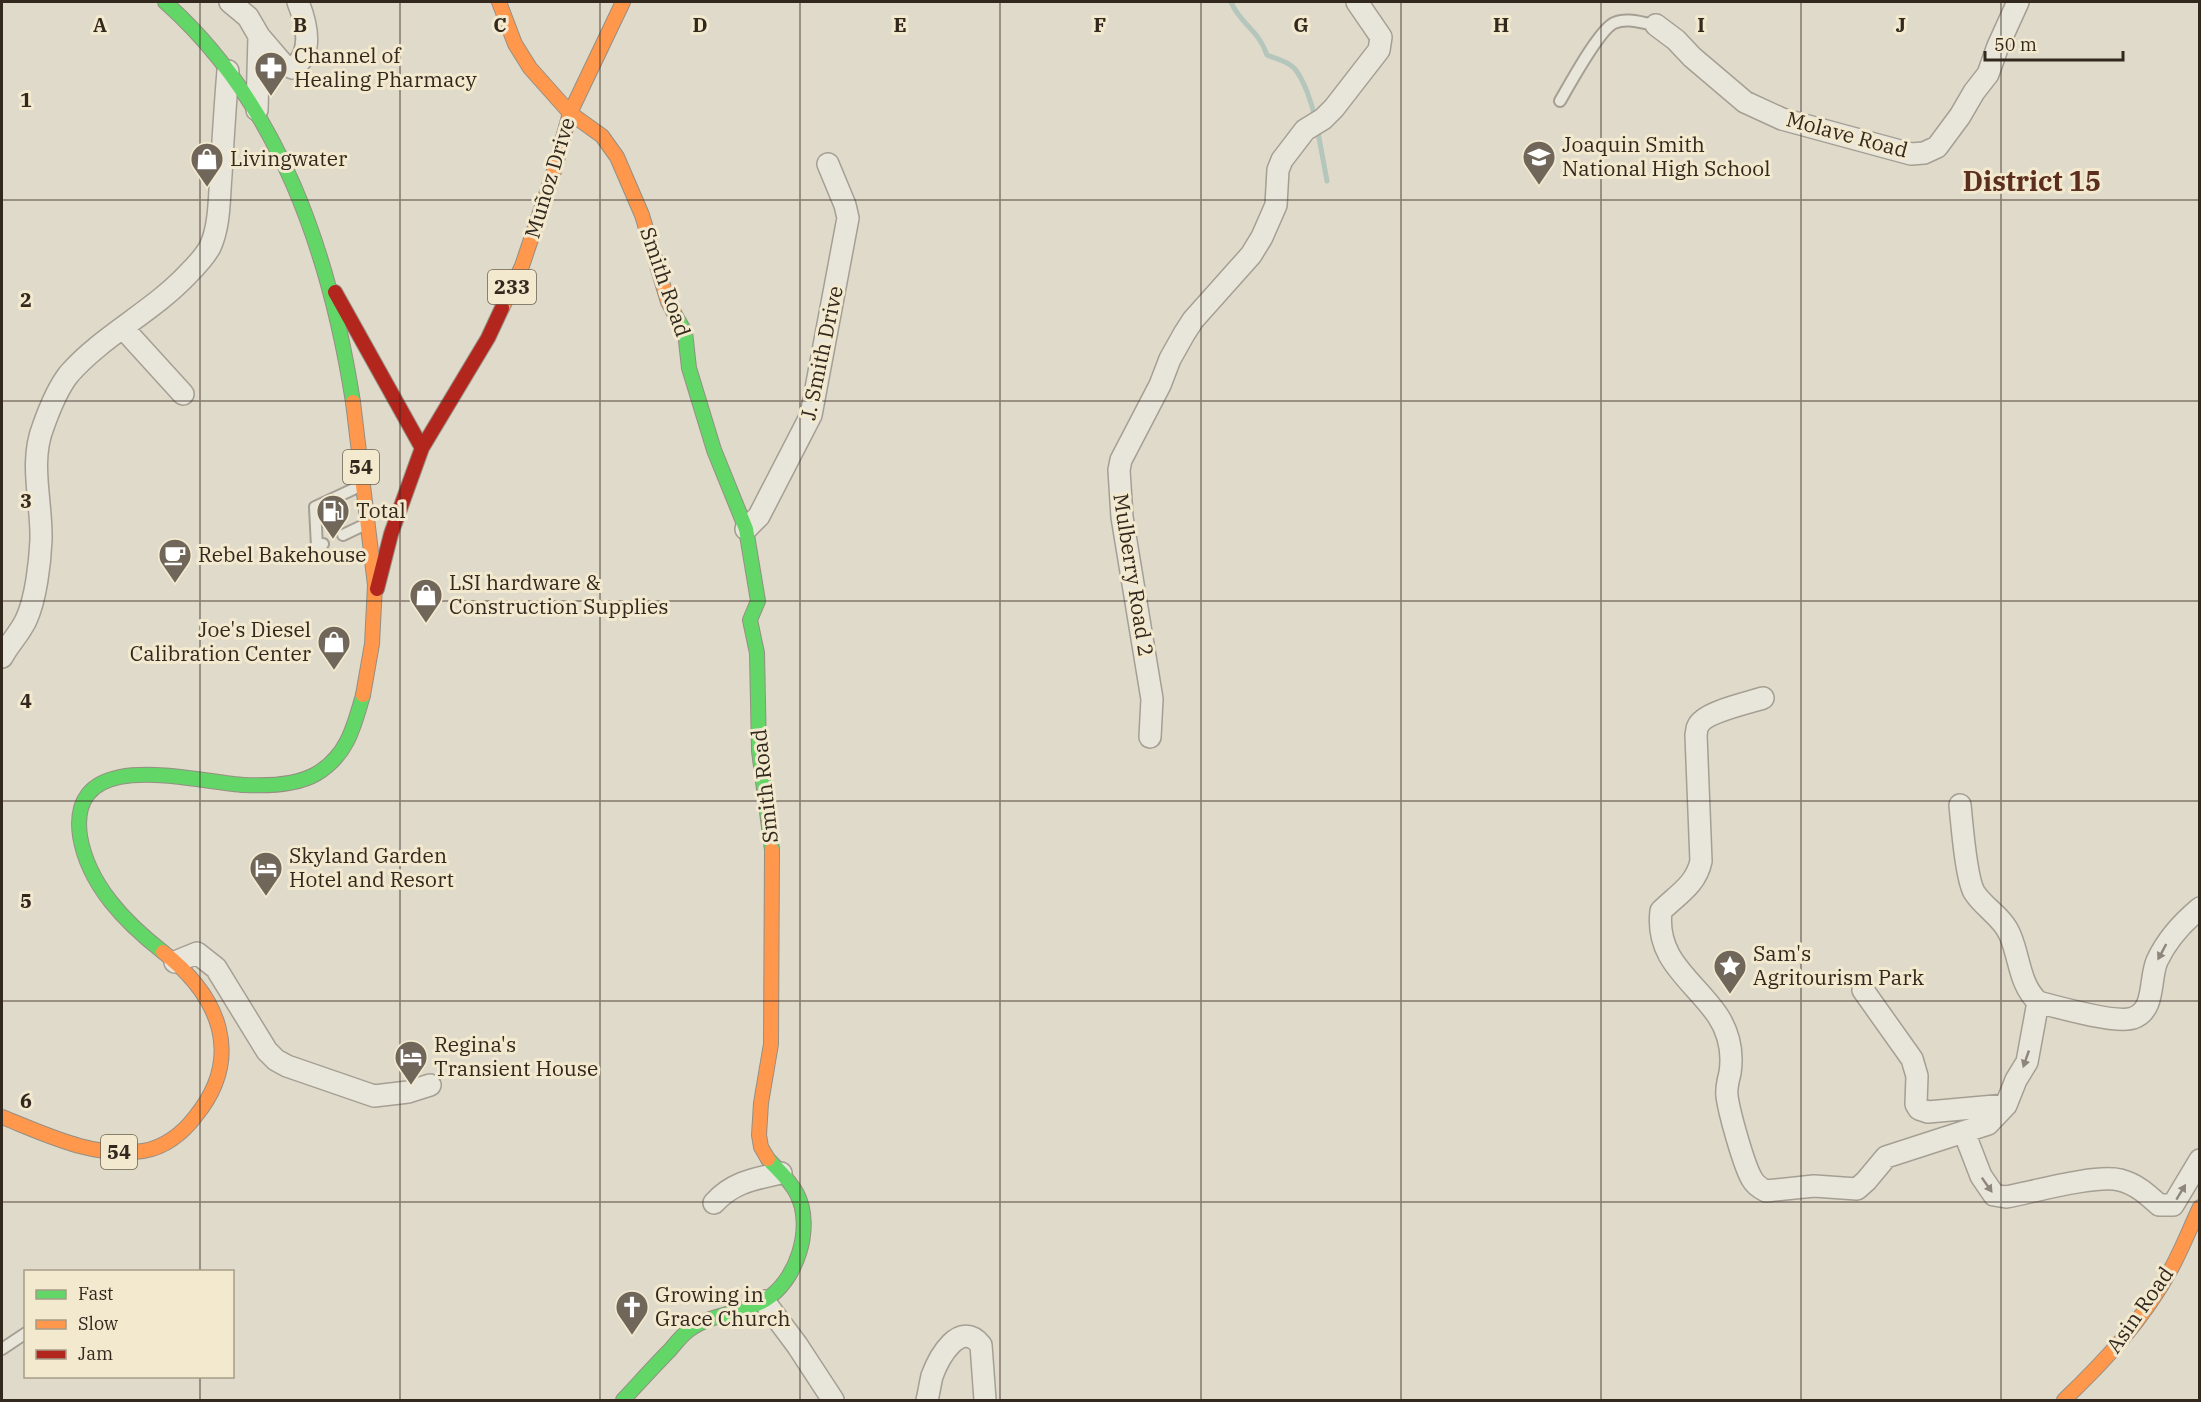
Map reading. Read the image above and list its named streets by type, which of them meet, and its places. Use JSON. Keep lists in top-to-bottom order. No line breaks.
{"streets":{"main road":["Muñoz Drive","Smith Road","233","54","Asin Road"],"street":["Molave Road","J. Smith Drive","Mulberry Road 2"]},"crossings":[["Muñoz Drive","Smith Road"],["Muñoz Drive","54"],["Smith Road","J. Smith Drive"]],"districts":["District 15"],"places":{"pharmacy":["Channel of Healing Pharmacy"],"school or university":["Joaquin Smith National High School"],"shop":["Livingwater","LSI hardware & Construction Supplies","Joe's Diesel Calibration Center"],"fuel station":["Total"],"cafe":["Rebel Bakehouse"],"hotel":["Skyland Garden Hotel and Resort","Regina's Transient House"],"place":["Sam's Agritourism Park"],"church":["Growing in Grace Church"]},"legend":["Fast","Slow","Jam"],"scale_bar":"50 m","grid":{"columns":["A","B","C","D","E","F","G","H","I","J"],"rows":["1","2","3","4","5","6"]}}
